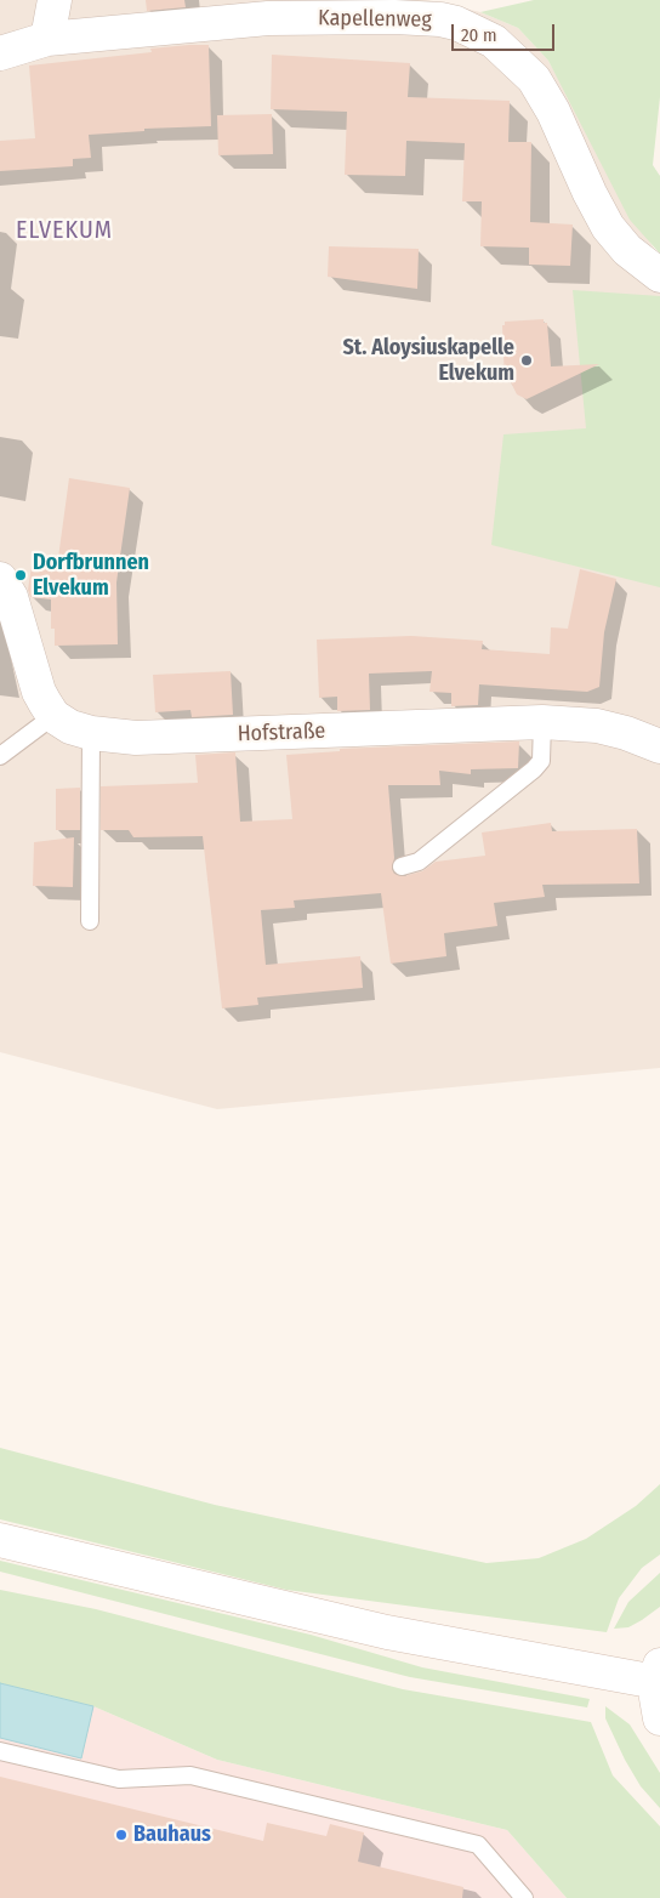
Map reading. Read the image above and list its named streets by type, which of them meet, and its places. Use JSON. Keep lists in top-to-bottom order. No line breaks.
{"streets":{"street":["Kapellenweg","Hofstraße"]},"districts":["ELVEKUM"],"places":["St. Aloysiuskapelle Elvekum","Dorfbrunnen Elvekum","Bauhaus"],"scale_bar":"20 m"}
